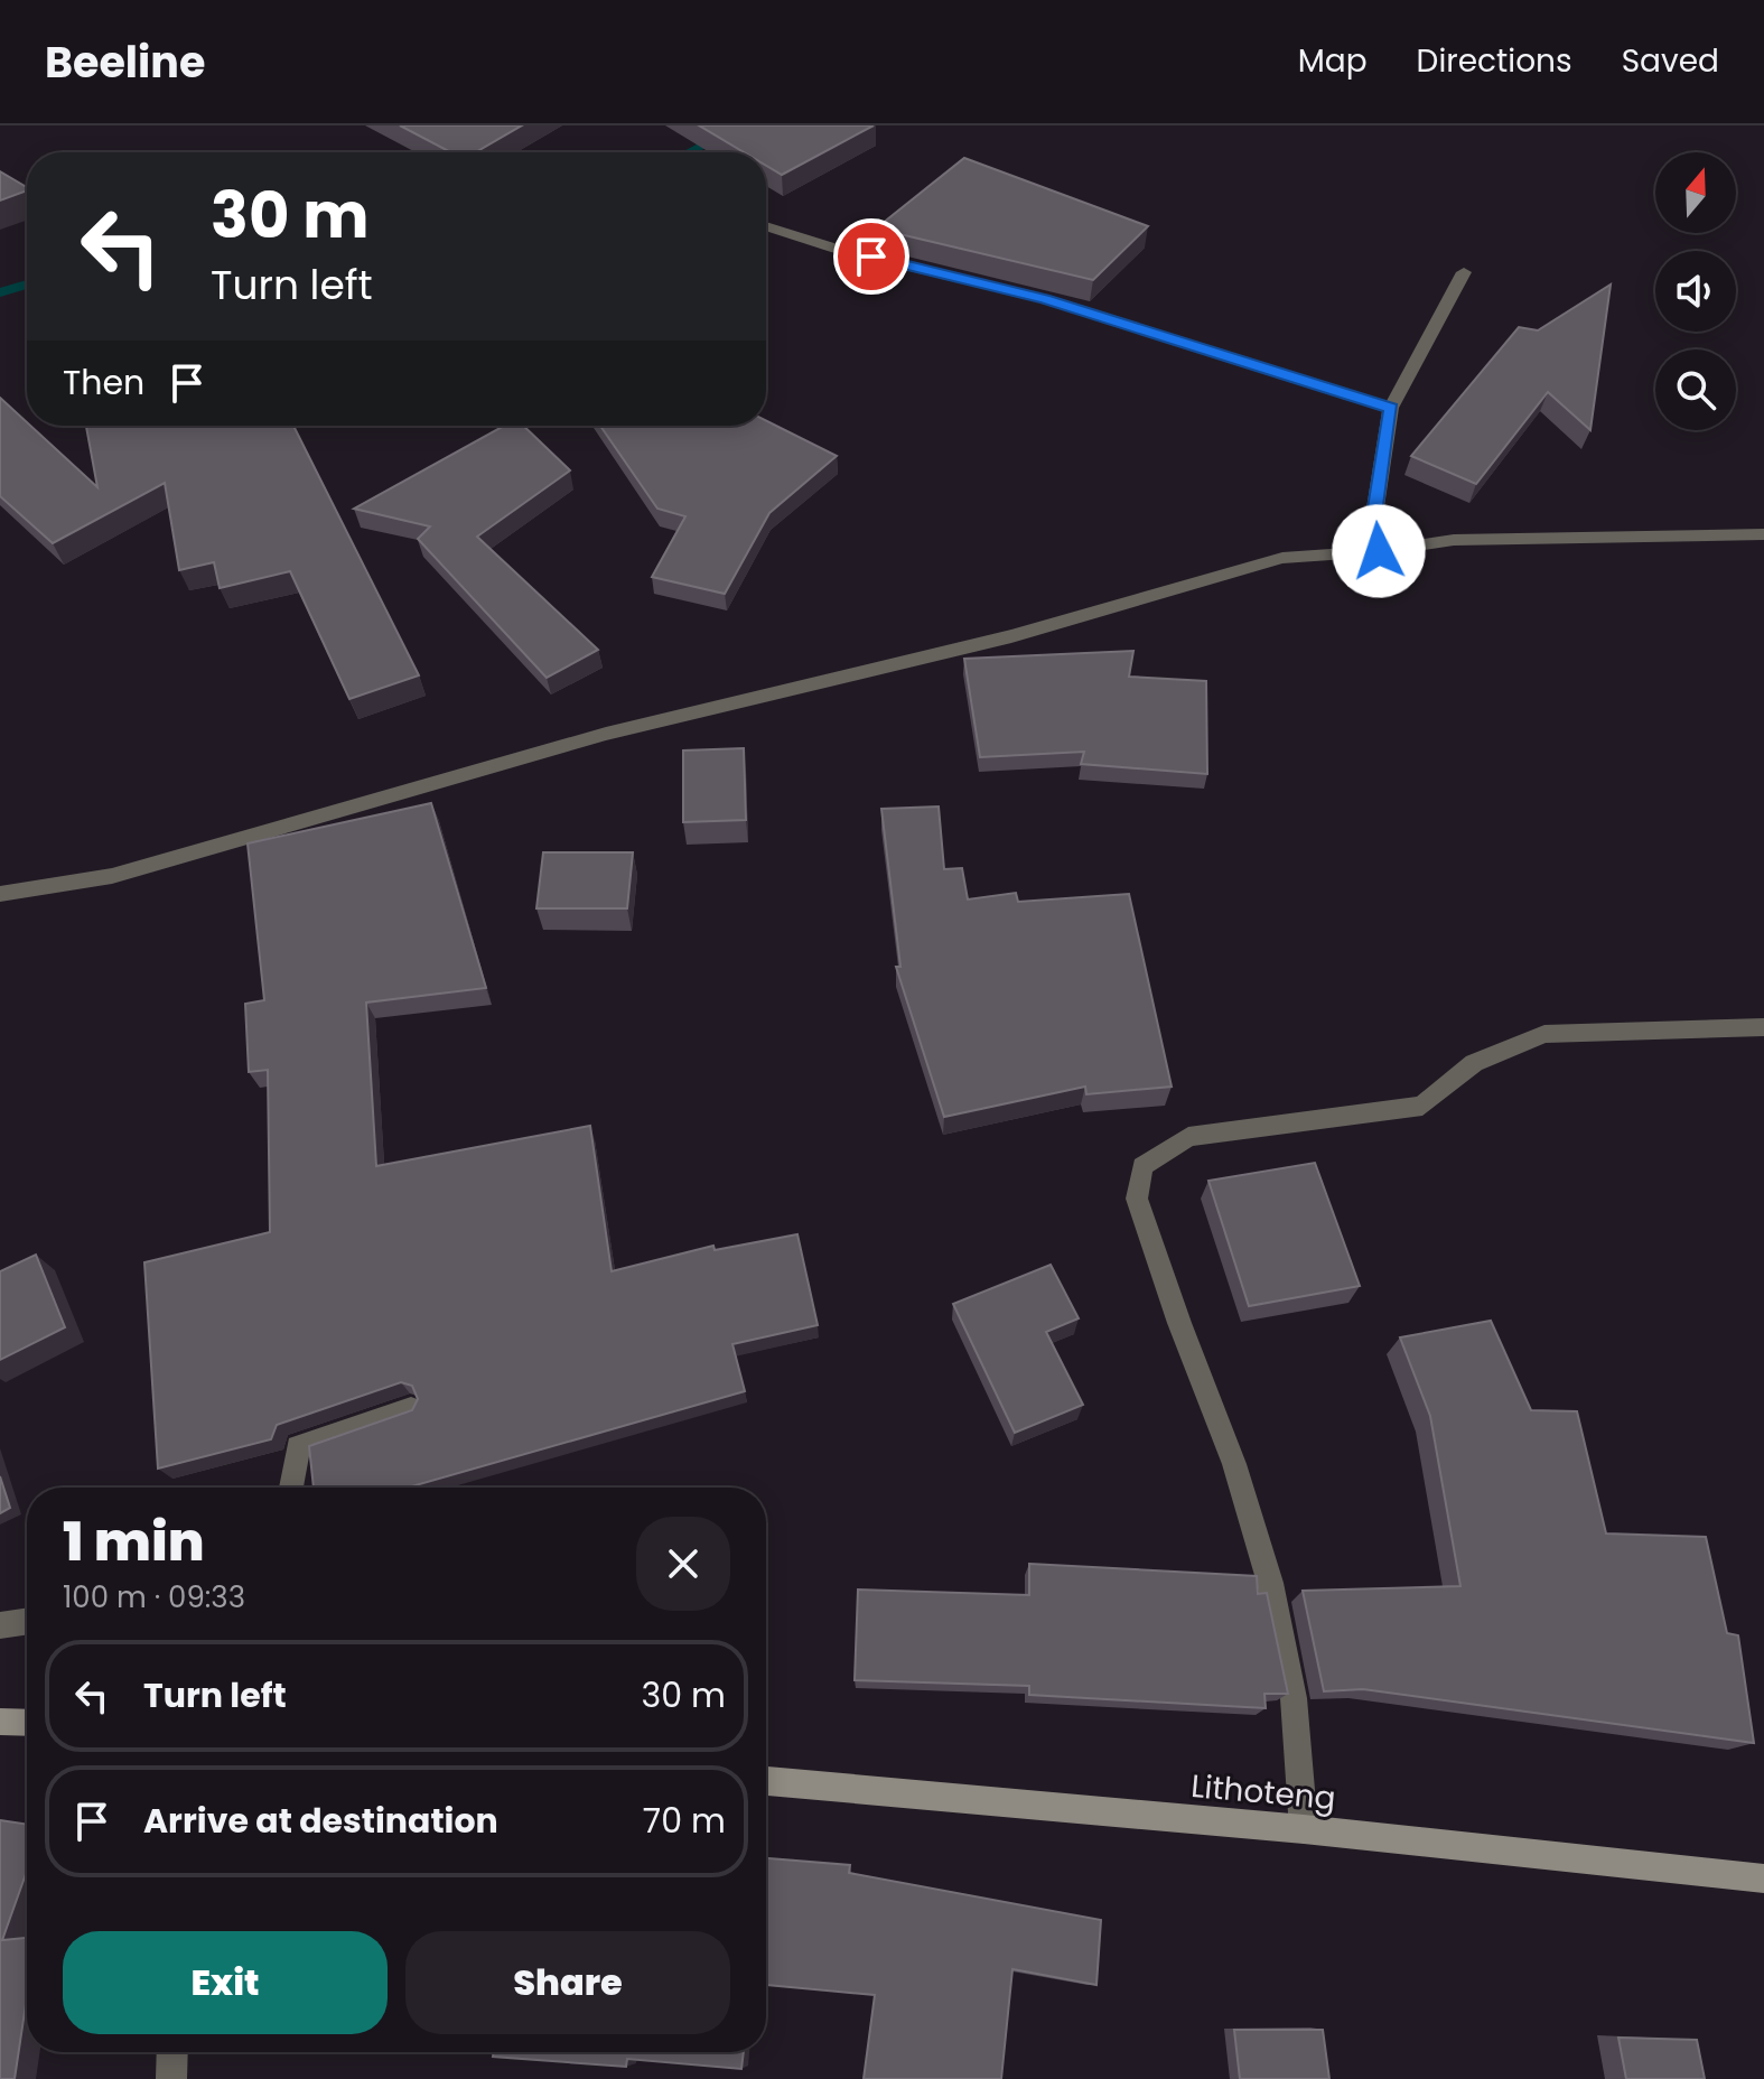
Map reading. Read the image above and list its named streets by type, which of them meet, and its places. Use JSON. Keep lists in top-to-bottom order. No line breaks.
{"streets":{"main road":["Lithoteng"]},"north":"top","page":{"header":"Beeline","nav":["Map","Directions","Saved"],"turn":["30 m","Turn left"],"then":"Then","heading":["1 min","100 m · 09:33"],"list":[{"name":"Turn left","value":"30 m"},{"name":"Arrive at destination","value":"70 m"}],"buttons":["Exit","Share"]}}
